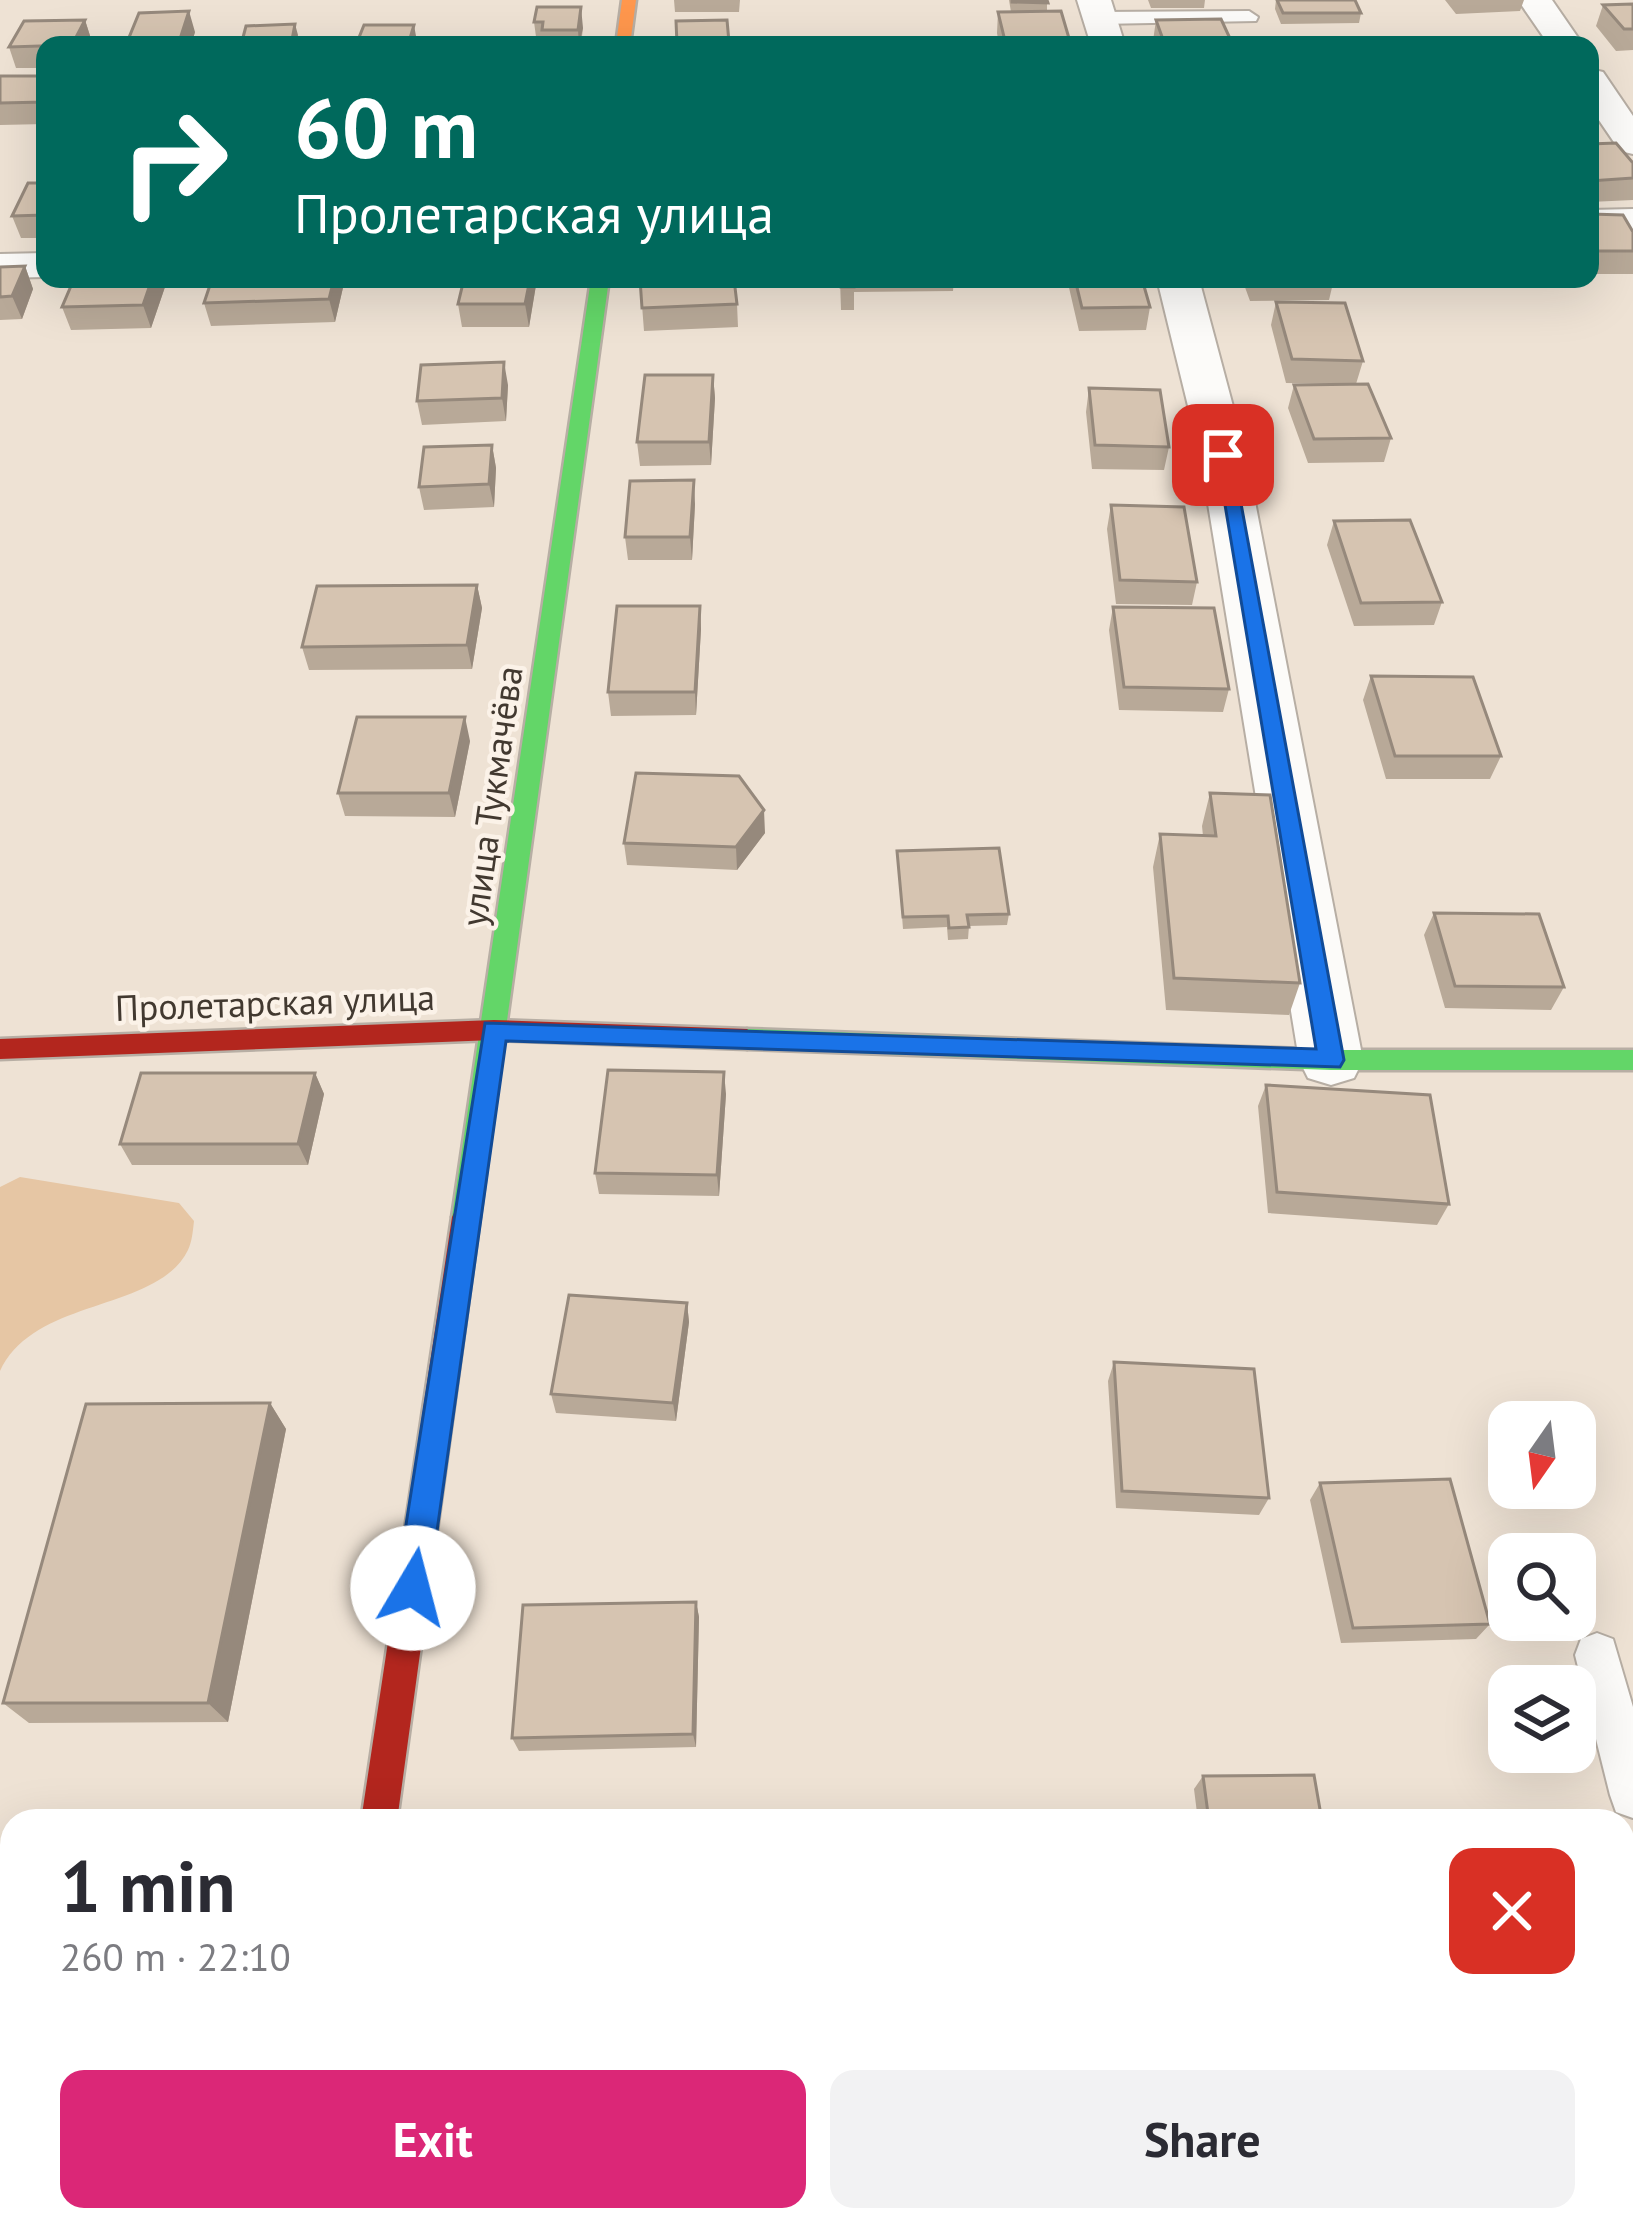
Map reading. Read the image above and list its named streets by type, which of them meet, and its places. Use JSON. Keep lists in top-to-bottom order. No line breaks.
{"streets":{"street":["улица Тукмачёва","Пролетарская улица"]},"crossings":[["улица Тукмачёва","Пролетарская улица"]],"north":"bottom","page":{"turn":["60 m","Пролетарская улица"],"heading":["1 min","260 m · 22:10"],"buttons":["Exit","Share"]}}
